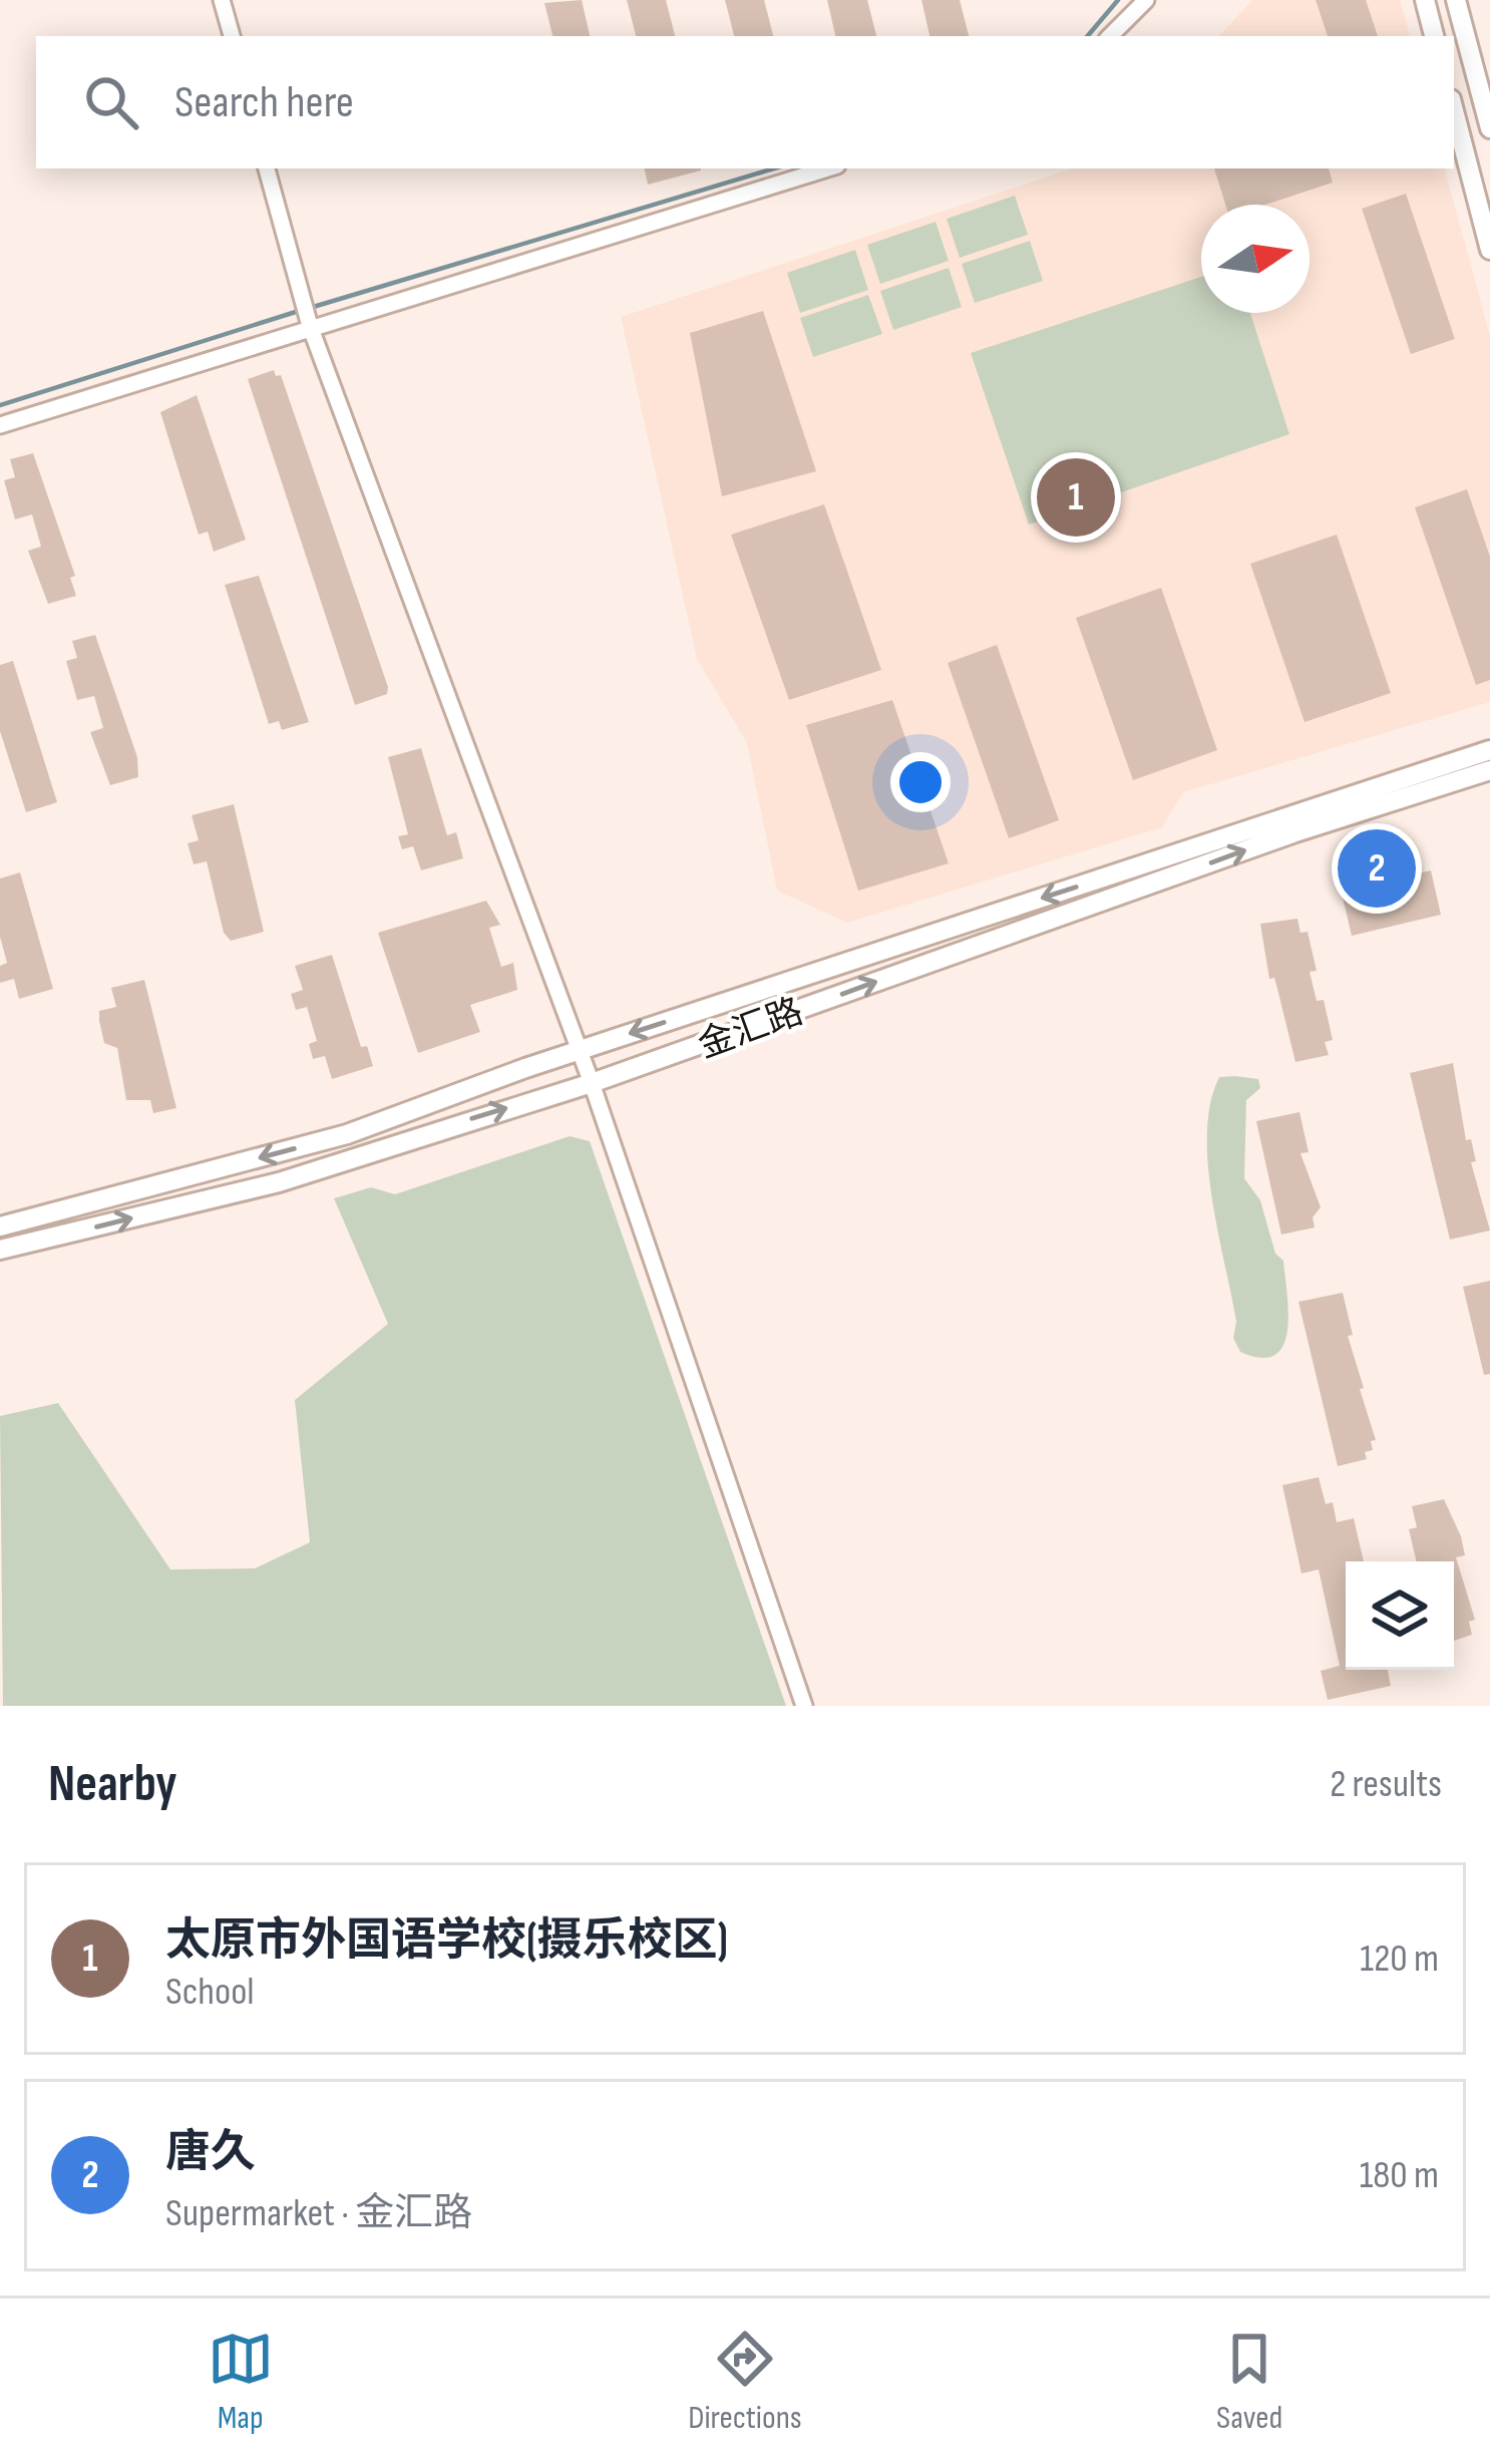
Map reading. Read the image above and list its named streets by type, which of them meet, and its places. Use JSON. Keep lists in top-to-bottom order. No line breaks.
{"streets":{"street":["金汇路"]},"north":"right","page":{"search":"Search here","pins":["1","2"],"heading":["Nearby","2 results"],"list":[{"mark":"1","name":"太原市外国语学校(摄乐校区)","note":"School","value":"120 m"},{"mark":"2","name":"唐久","note":"Supermarket · 金汇路","value":"180 m"}],"nav":["Map","Directions","Saved"]}}
